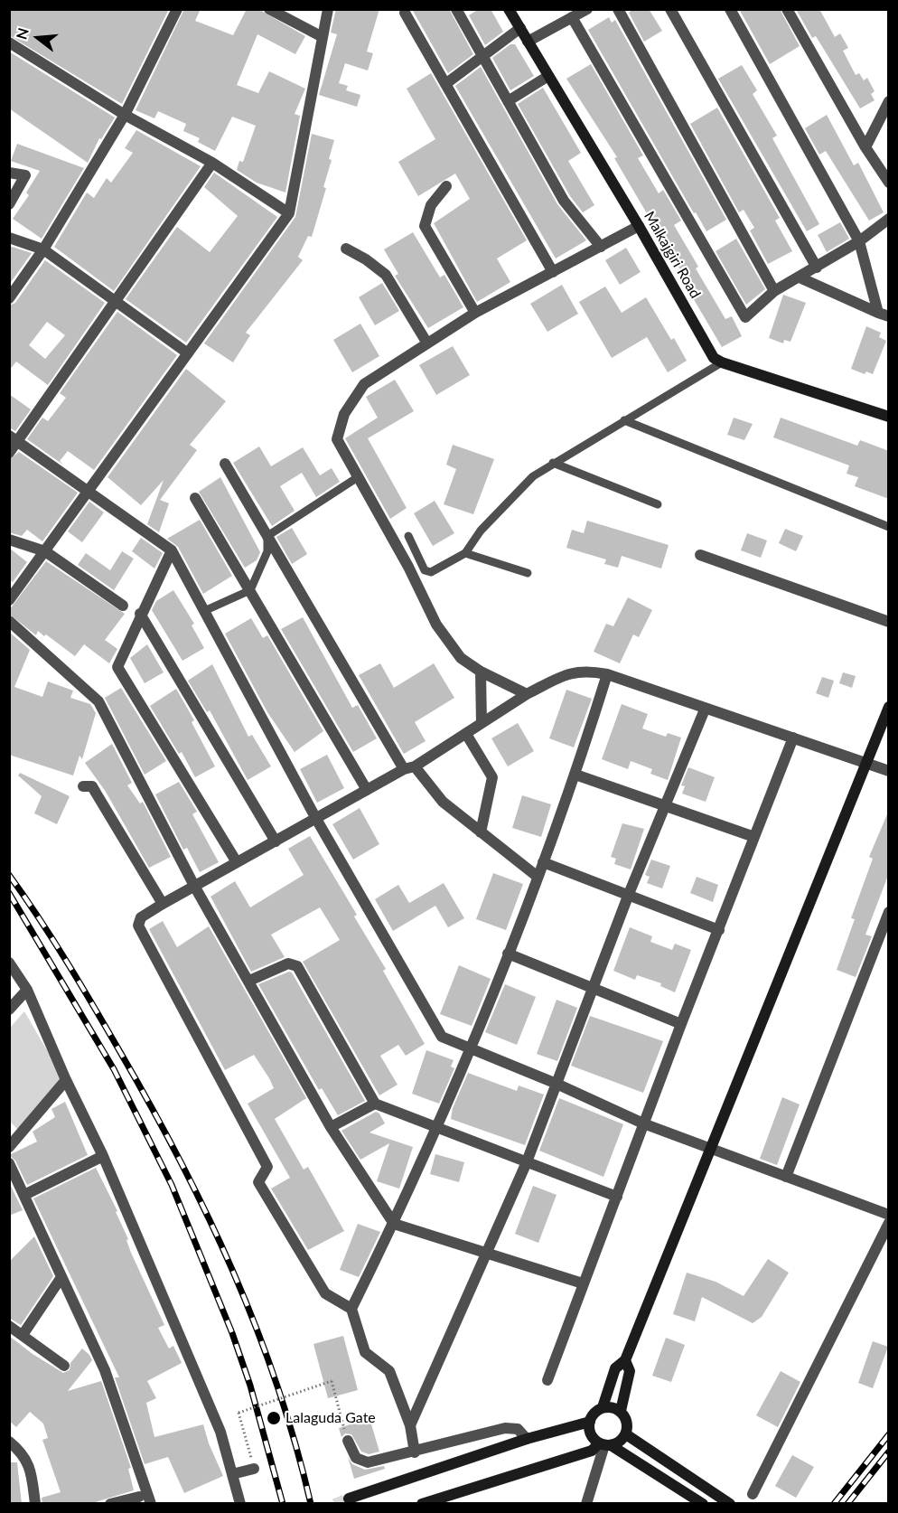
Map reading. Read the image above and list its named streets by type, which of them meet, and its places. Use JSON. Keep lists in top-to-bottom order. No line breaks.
{"streets":{"street":["Malkajgiri Road"]},"places":["Lalaguda Gate"],"north":"left"}
